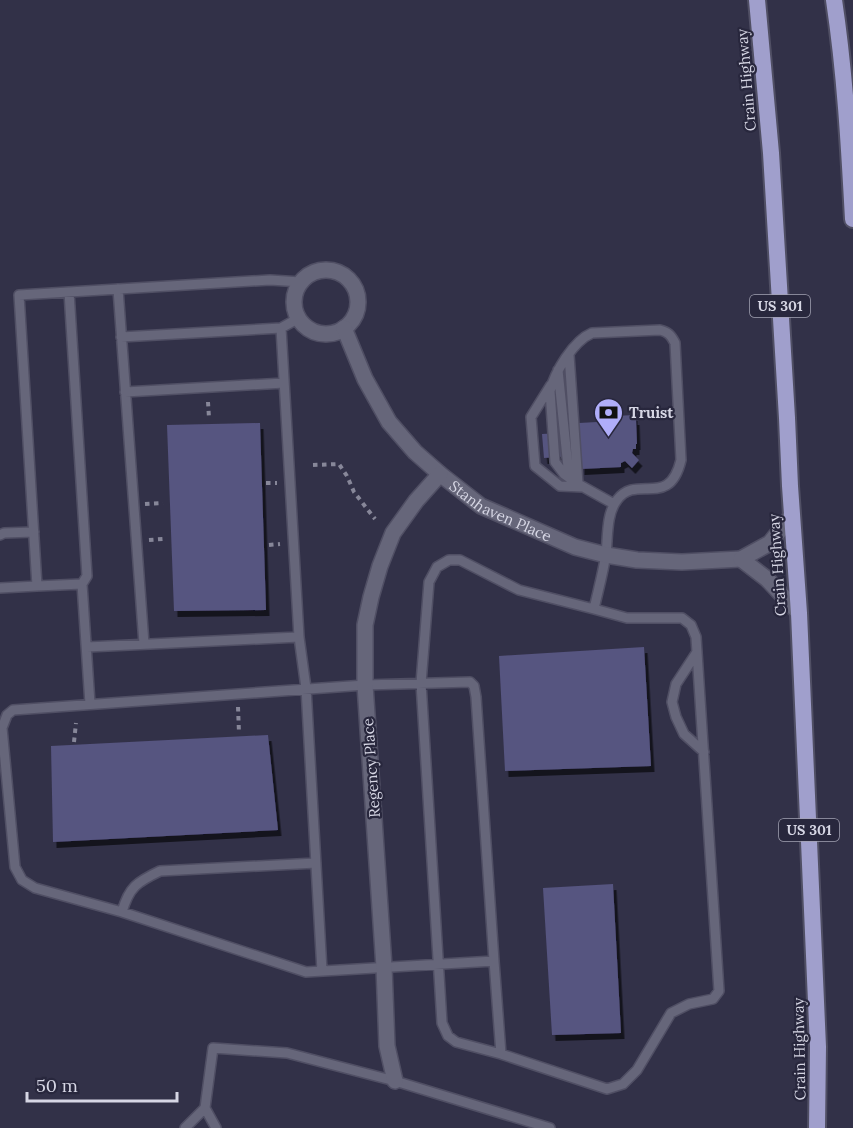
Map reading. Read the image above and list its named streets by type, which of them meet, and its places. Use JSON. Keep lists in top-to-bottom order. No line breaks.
{"streets":{"highway":["Crain Highway","US 301"],"street":["Stanhaven Place","Regency Place"]},"crossings":[["Crain Highway","Stanhaven Place"],["Stanhaven Place","Regency Place"]],"places":{"bank":["Truist"]},"scale_bar":"50 m"}
